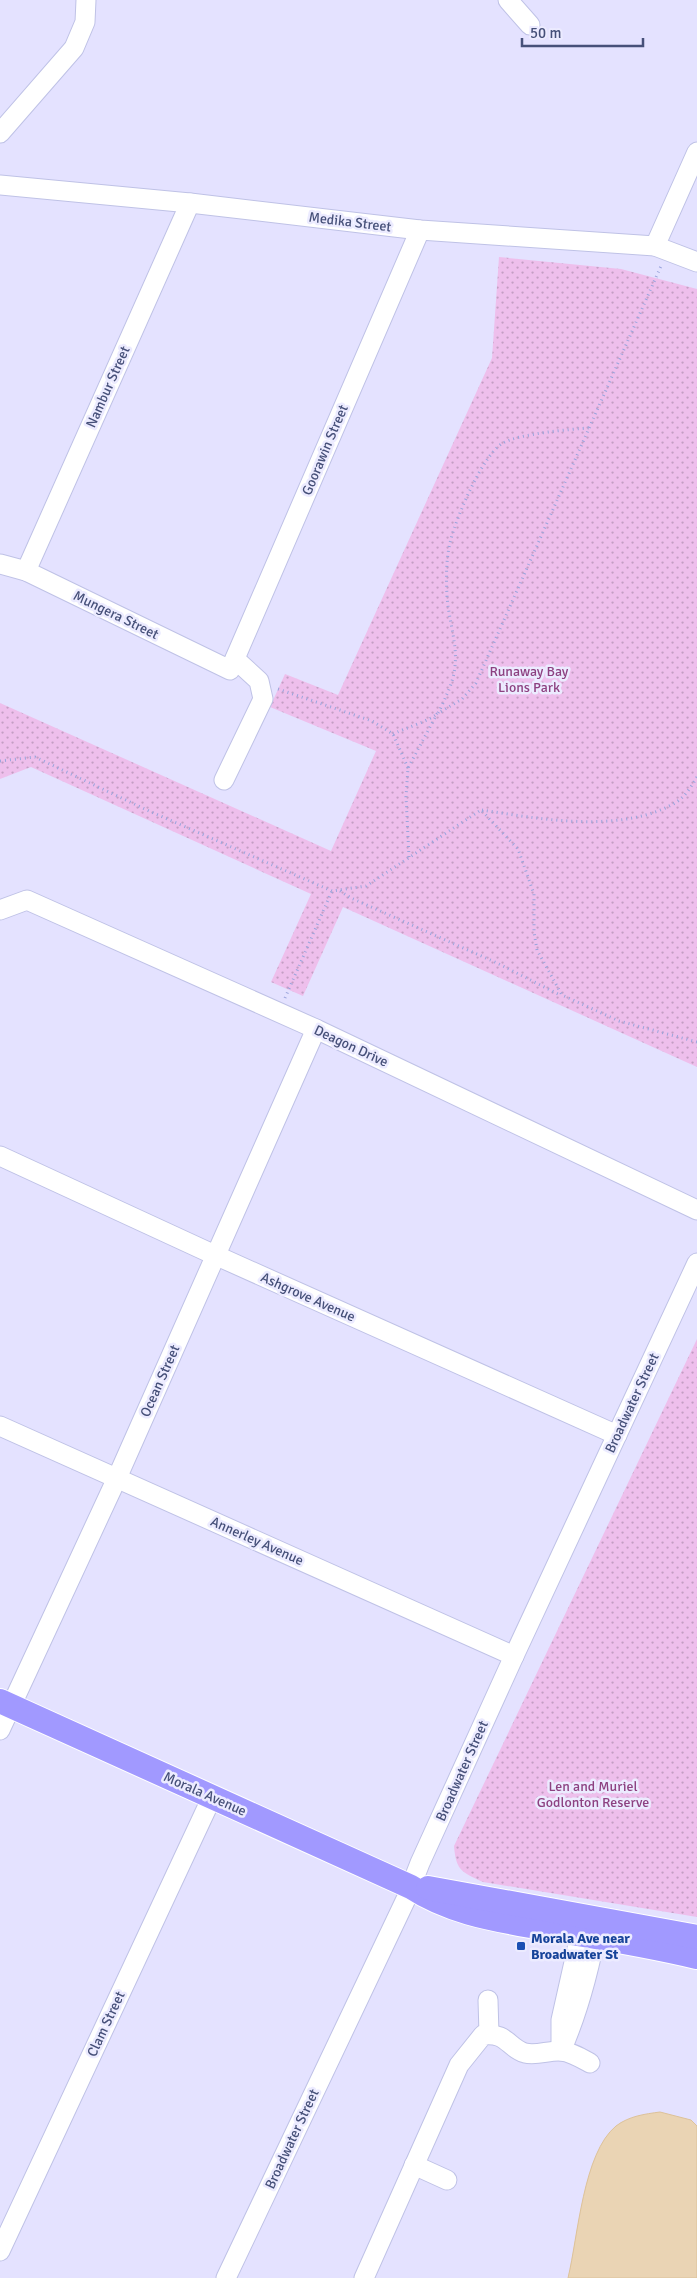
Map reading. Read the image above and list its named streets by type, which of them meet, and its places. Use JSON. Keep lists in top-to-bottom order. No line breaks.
{"streets":{"main road":["Morala Avenue"],"street":["Medika Street","Nambur Street","Goorawin Street","Mungera Street","Deagon Drive","Ashgrove Avenue","Ocean Street","Broadwater Street","Annerley Avenue","Clam Street"]},"crossings":[["Medika Street","Nambur Street"],["Medika Street","Goorawin Street"],["Nambur Street","Mungera Street"],["Goorawin Street","Mungera Street"],["Deagon Drive","Ocean Street"],["Ashgrove Avenue","Ocean Street"],["Ashgrove Avenue","Broadwater Street"],["Ocean Street","Annerley Avenue"],["Ocean Street","Morala Avenue"],["Broadwater Street","Annerley Avenue"],["Broadwater Street","Morala Avenue"],["Morala Avenue","Clam Street"]],"parks":["Runaway Bay Lions Park","Len and Muriel Godlonton Reserve"],"places":{"transit":["Morala Ave near Broadwater St"]},"scale_bar":"50 m"}
